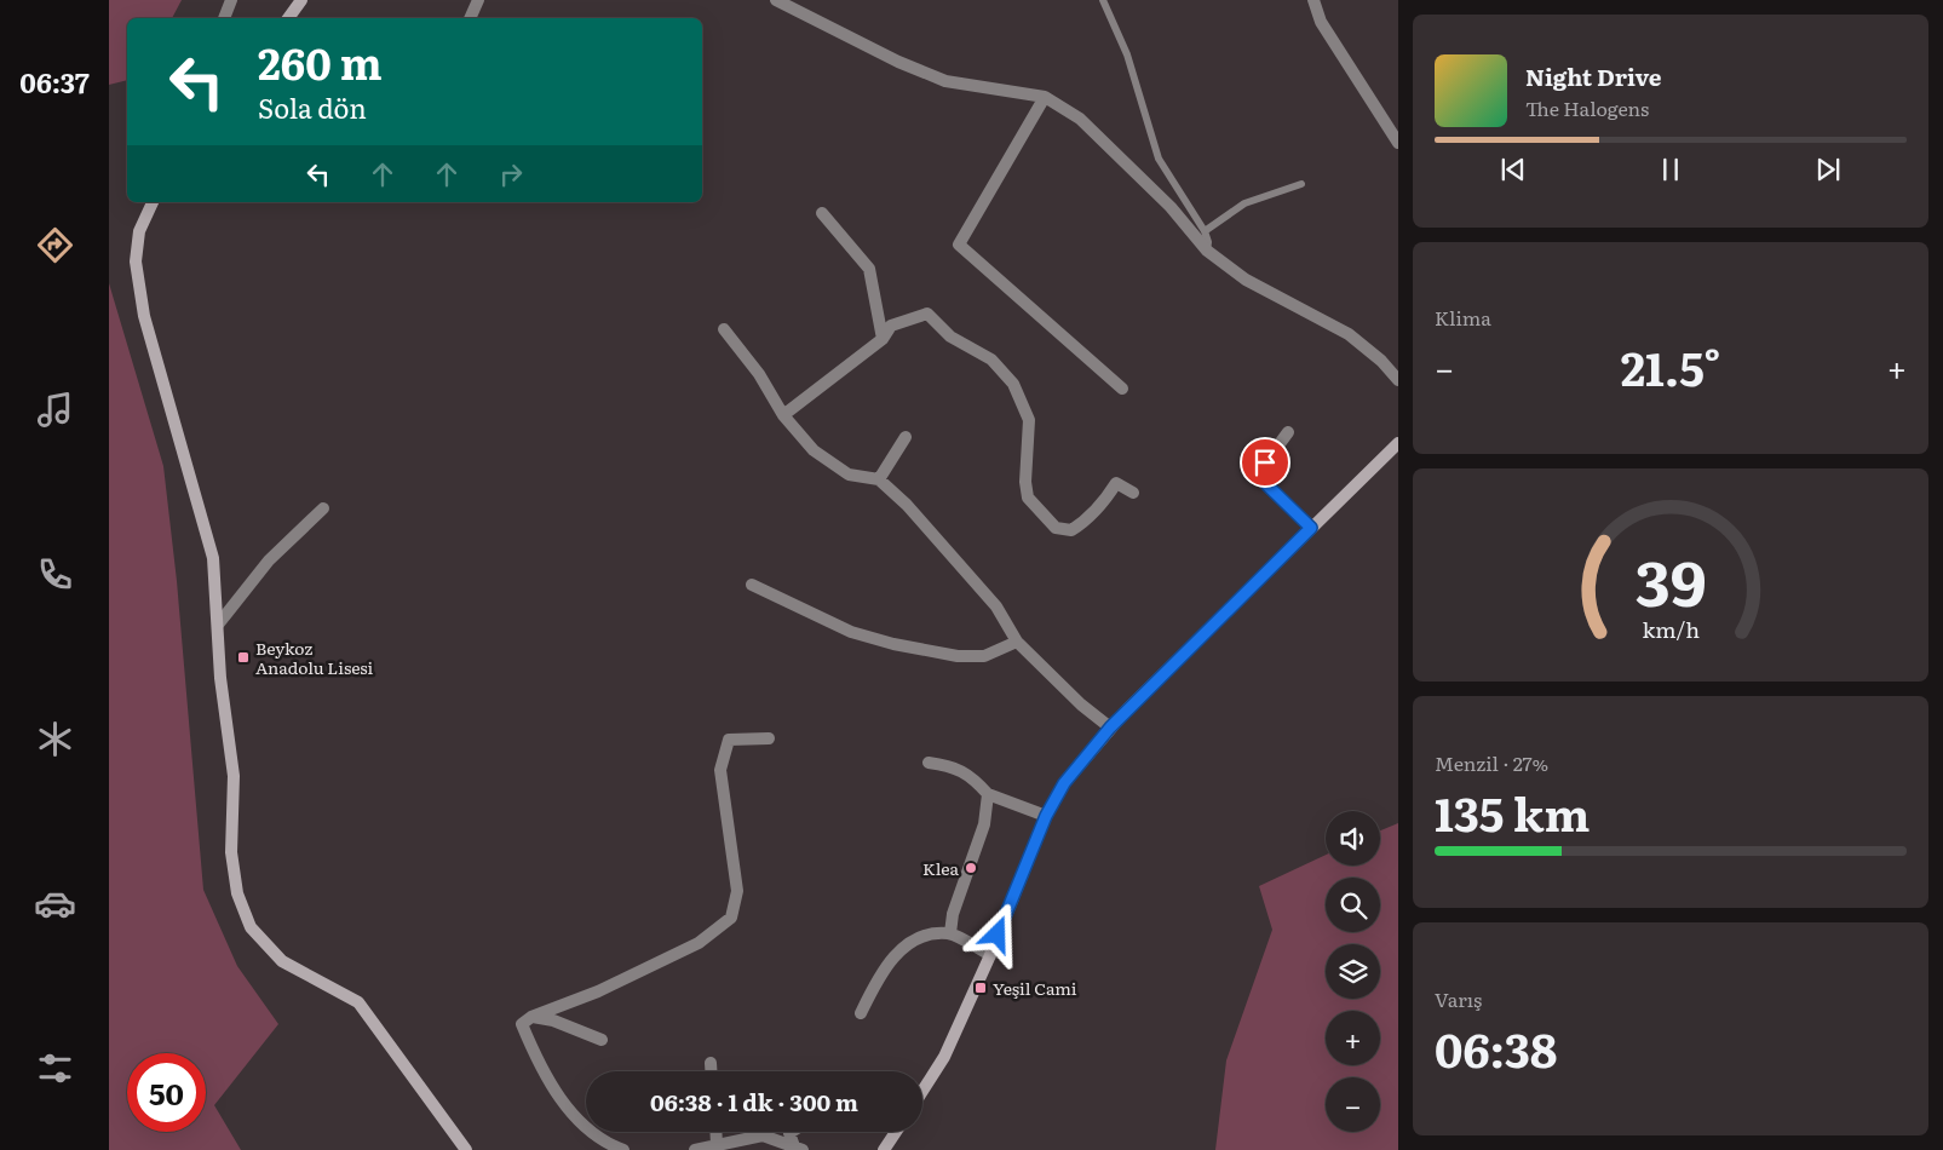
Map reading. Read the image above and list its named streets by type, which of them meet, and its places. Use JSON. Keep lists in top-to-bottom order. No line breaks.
{"places":{"transit":["Beykoz Anadolu Lisesi","Yeşil Cami"],"other":["Klea"]},"page":{"tabs":"06:37","turn":["260 m","Sola dön"],"song":["Night Drive","The Halogens"],"tile":["Klima",["Menzil · 27%","135 km"],["Varış","06:38"]],"heat":["−","21.5°","+"],"map_buttons":["+","−"],"limit":"50","trip":"06:38 · 1 dk · 300 m","gauge":["39","km/h"]}}
